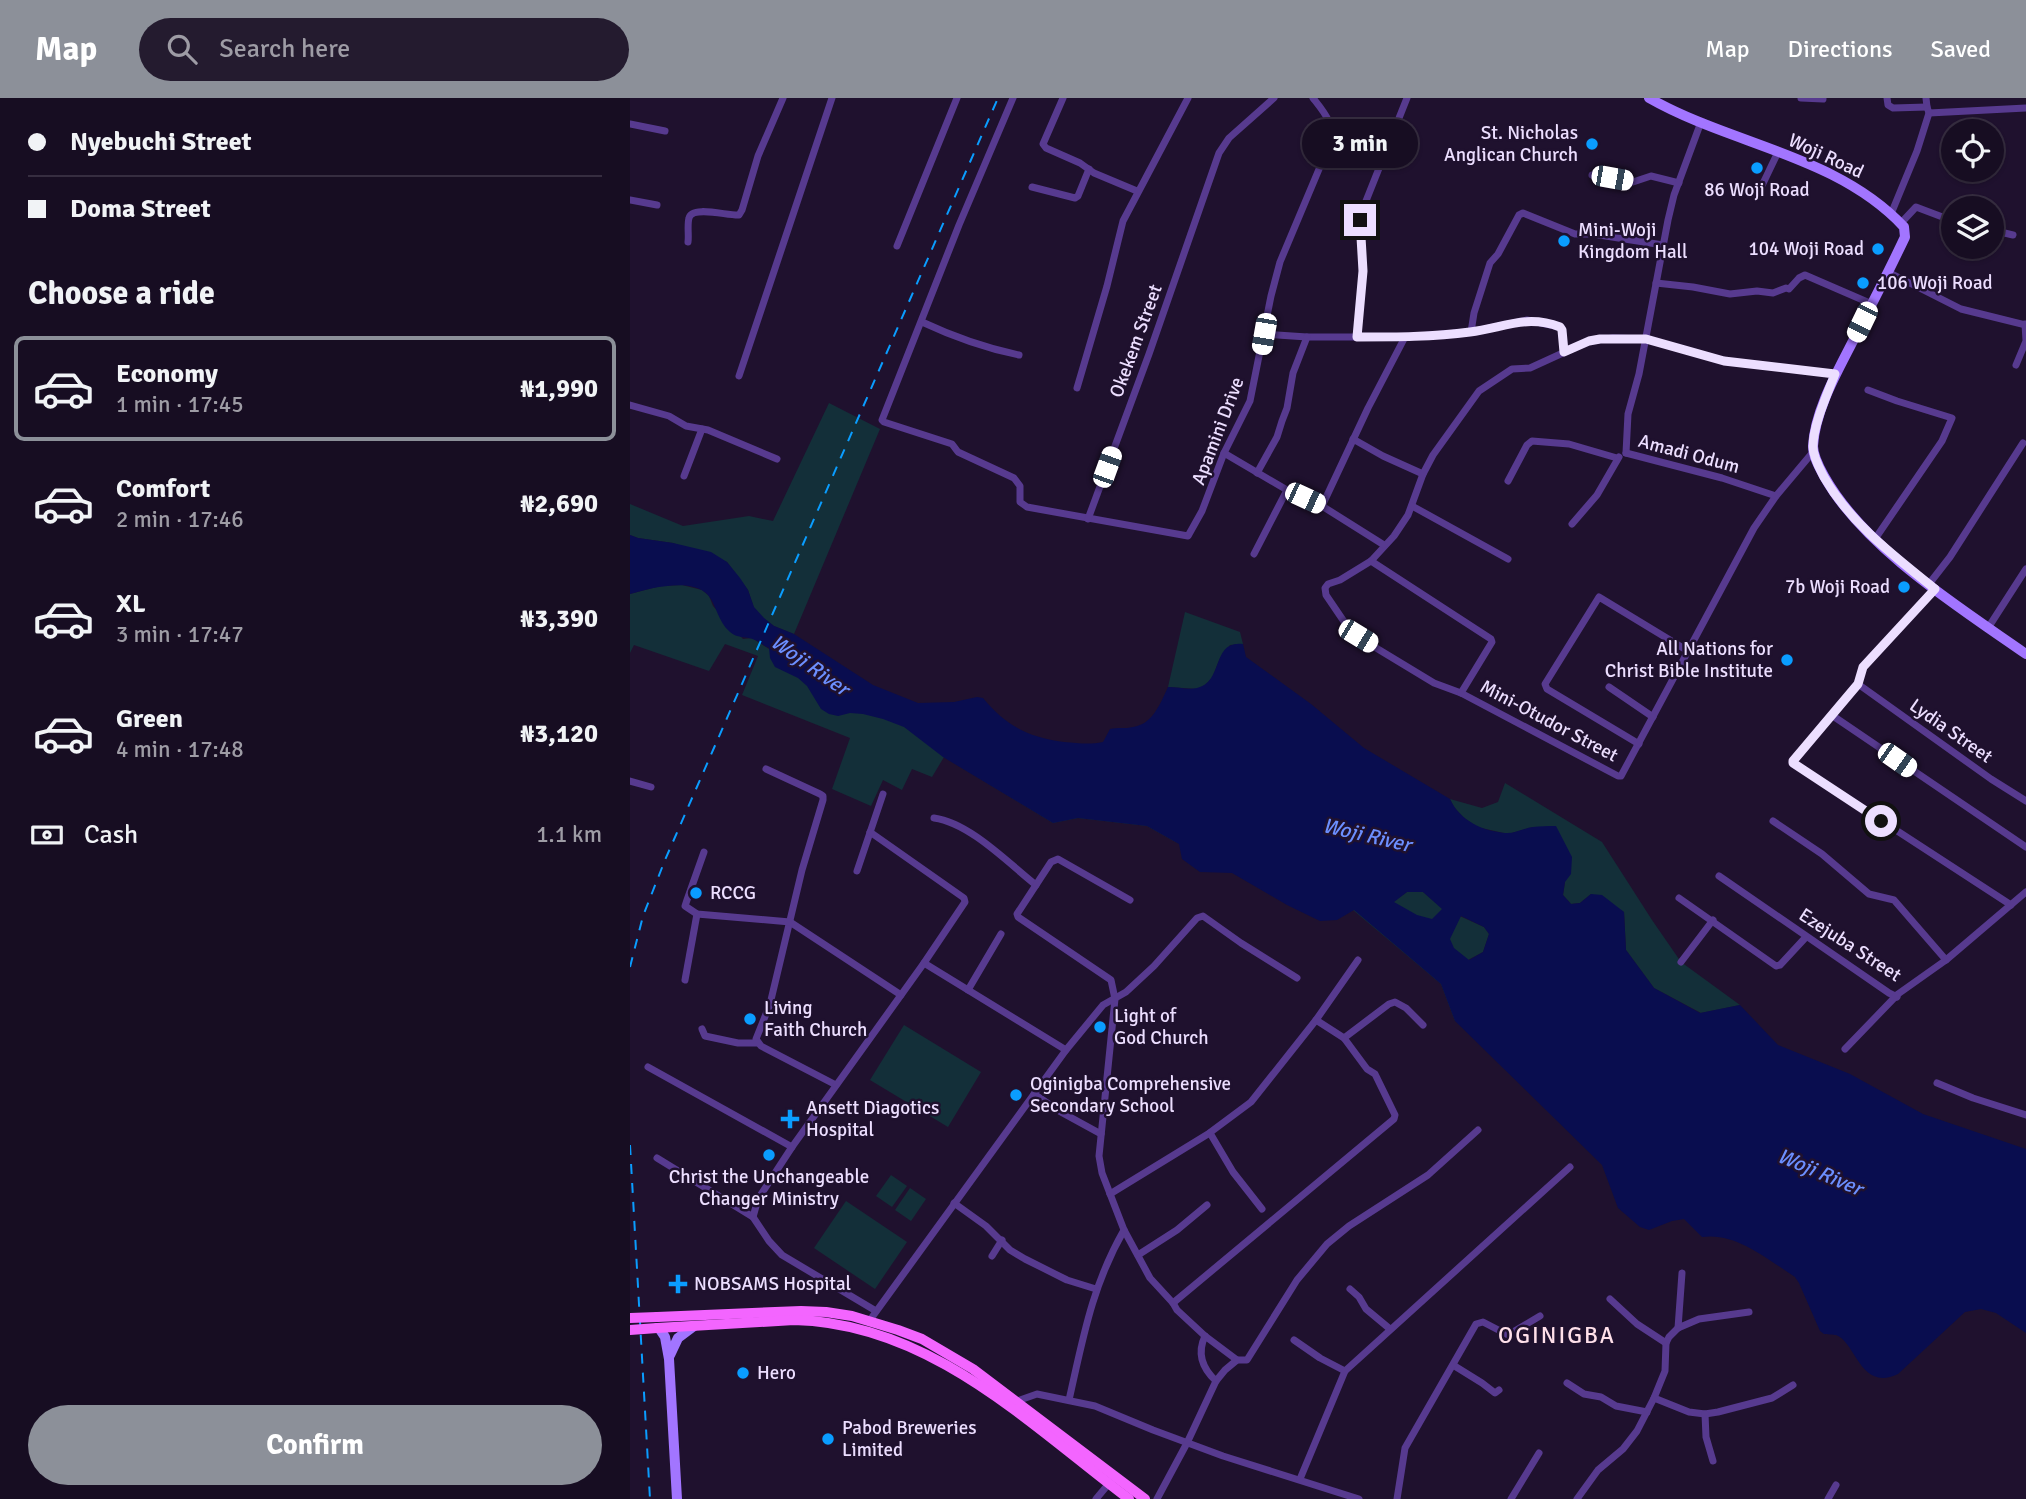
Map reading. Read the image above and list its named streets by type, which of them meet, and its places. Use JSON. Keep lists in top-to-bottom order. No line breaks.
{"streets":{"main road":["Woji Road"],"street":["Okekem Street","Apamini Drive","Amadi Odum","Mini-Otudor Street","Lydia Street","Ezejuba Street"]},"crossings":[["Woji Road","Amadi Odum"],["Okekem Street","Apamini Drive"],["Amadi Odum","Mini-Otudor Street"]],"districts":["OGINIGBA"],"water":["Woji River"],"places":{"other":["St. Nicholas Anglican Church","86 Woji Road","Mini-Woji Kingdom Hall","104 Woji Road","106 Woji Road","7b Woji Road","All Nations for Christ Bible Institute","RCCG","Living Faith Church","Light of God Church","Oginigba Comprehensive Secondary School","Christ the Unchangeable Changer Ministry","Hero","Pabod Breweries Limited"],"health":["Ansett Diagotics Hospital","NOBSAMS Hospital"]},"page":{"header":"Map","search":"Search here","nav":["Map","Directions","Saved"],"banner":["Nyebuchi Street","Doma Street"],"bubble":"3 min","heading":"Choose a ride","list":[{"name":"Economy","note":"1 min · 17:45","value":"₦1,990"},{"name":"Comfort","note":"2 min · 17:46","value":"₦2,690"},{"name":"XL","note":"3 min · 17:47","value":"₦3,390"},{"name":"Green","note":"4 min · 17:48","value":"₦3,120"}],"pay":["Cash","1.1 km"],"buttons":"Confirm"}}
